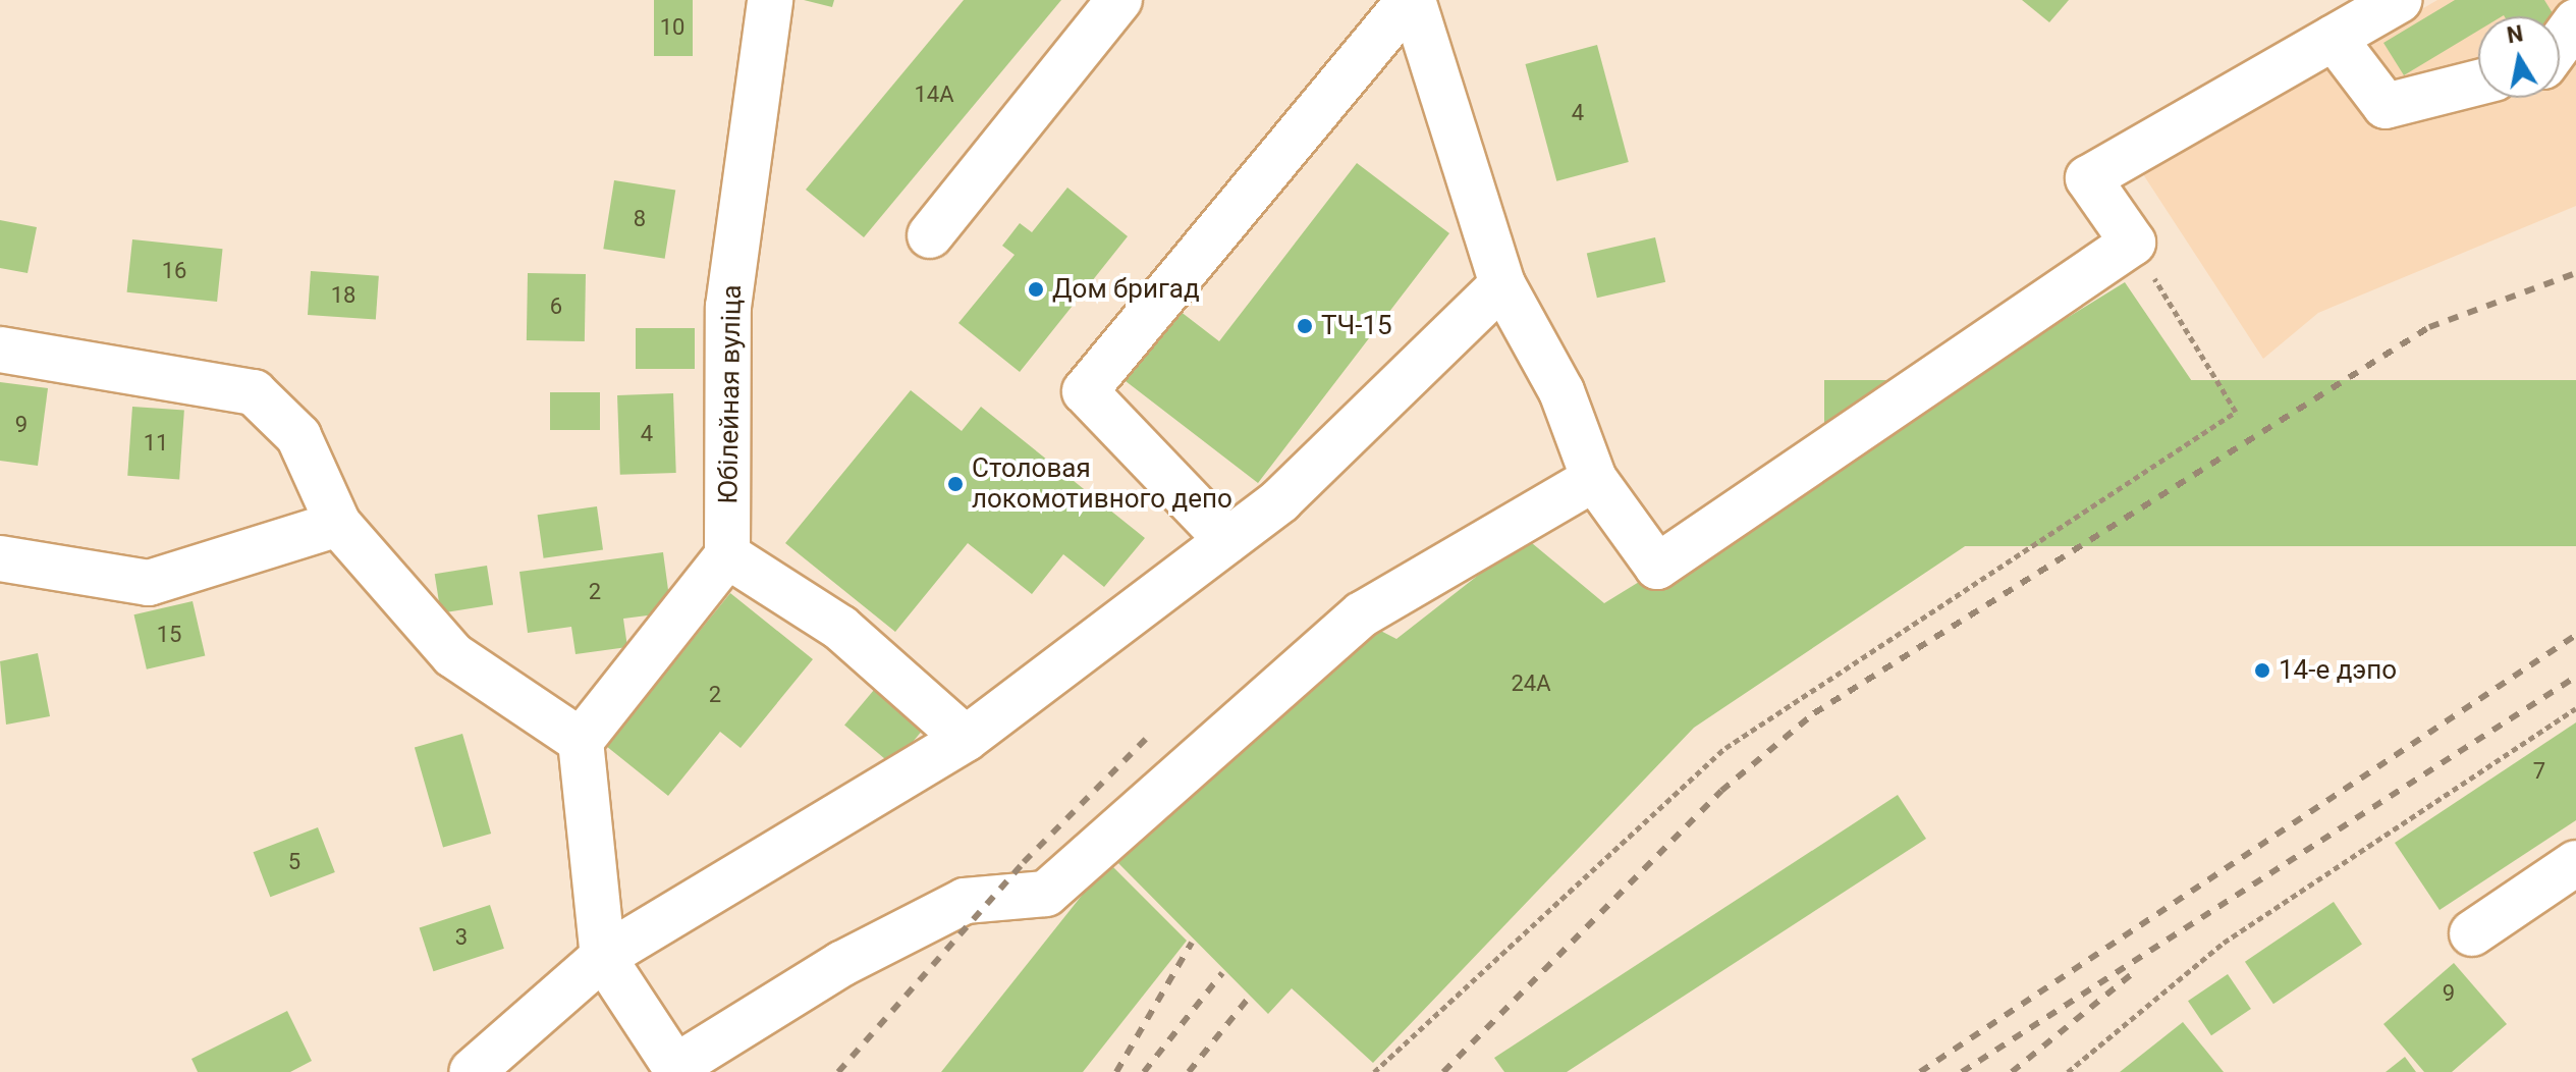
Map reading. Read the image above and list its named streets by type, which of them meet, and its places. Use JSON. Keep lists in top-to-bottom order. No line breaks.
{"streets":{"street":["Юбілейная вуліца"]},"places":["Дом бригад","ТЧ-15","Столовая локомотивного депо","14-е дэпо"],"house_numbers":["10","14А","4","8","16","18","6","9","4","11","2","15","24А","2","7","5","3","9"],"north":"top"}
